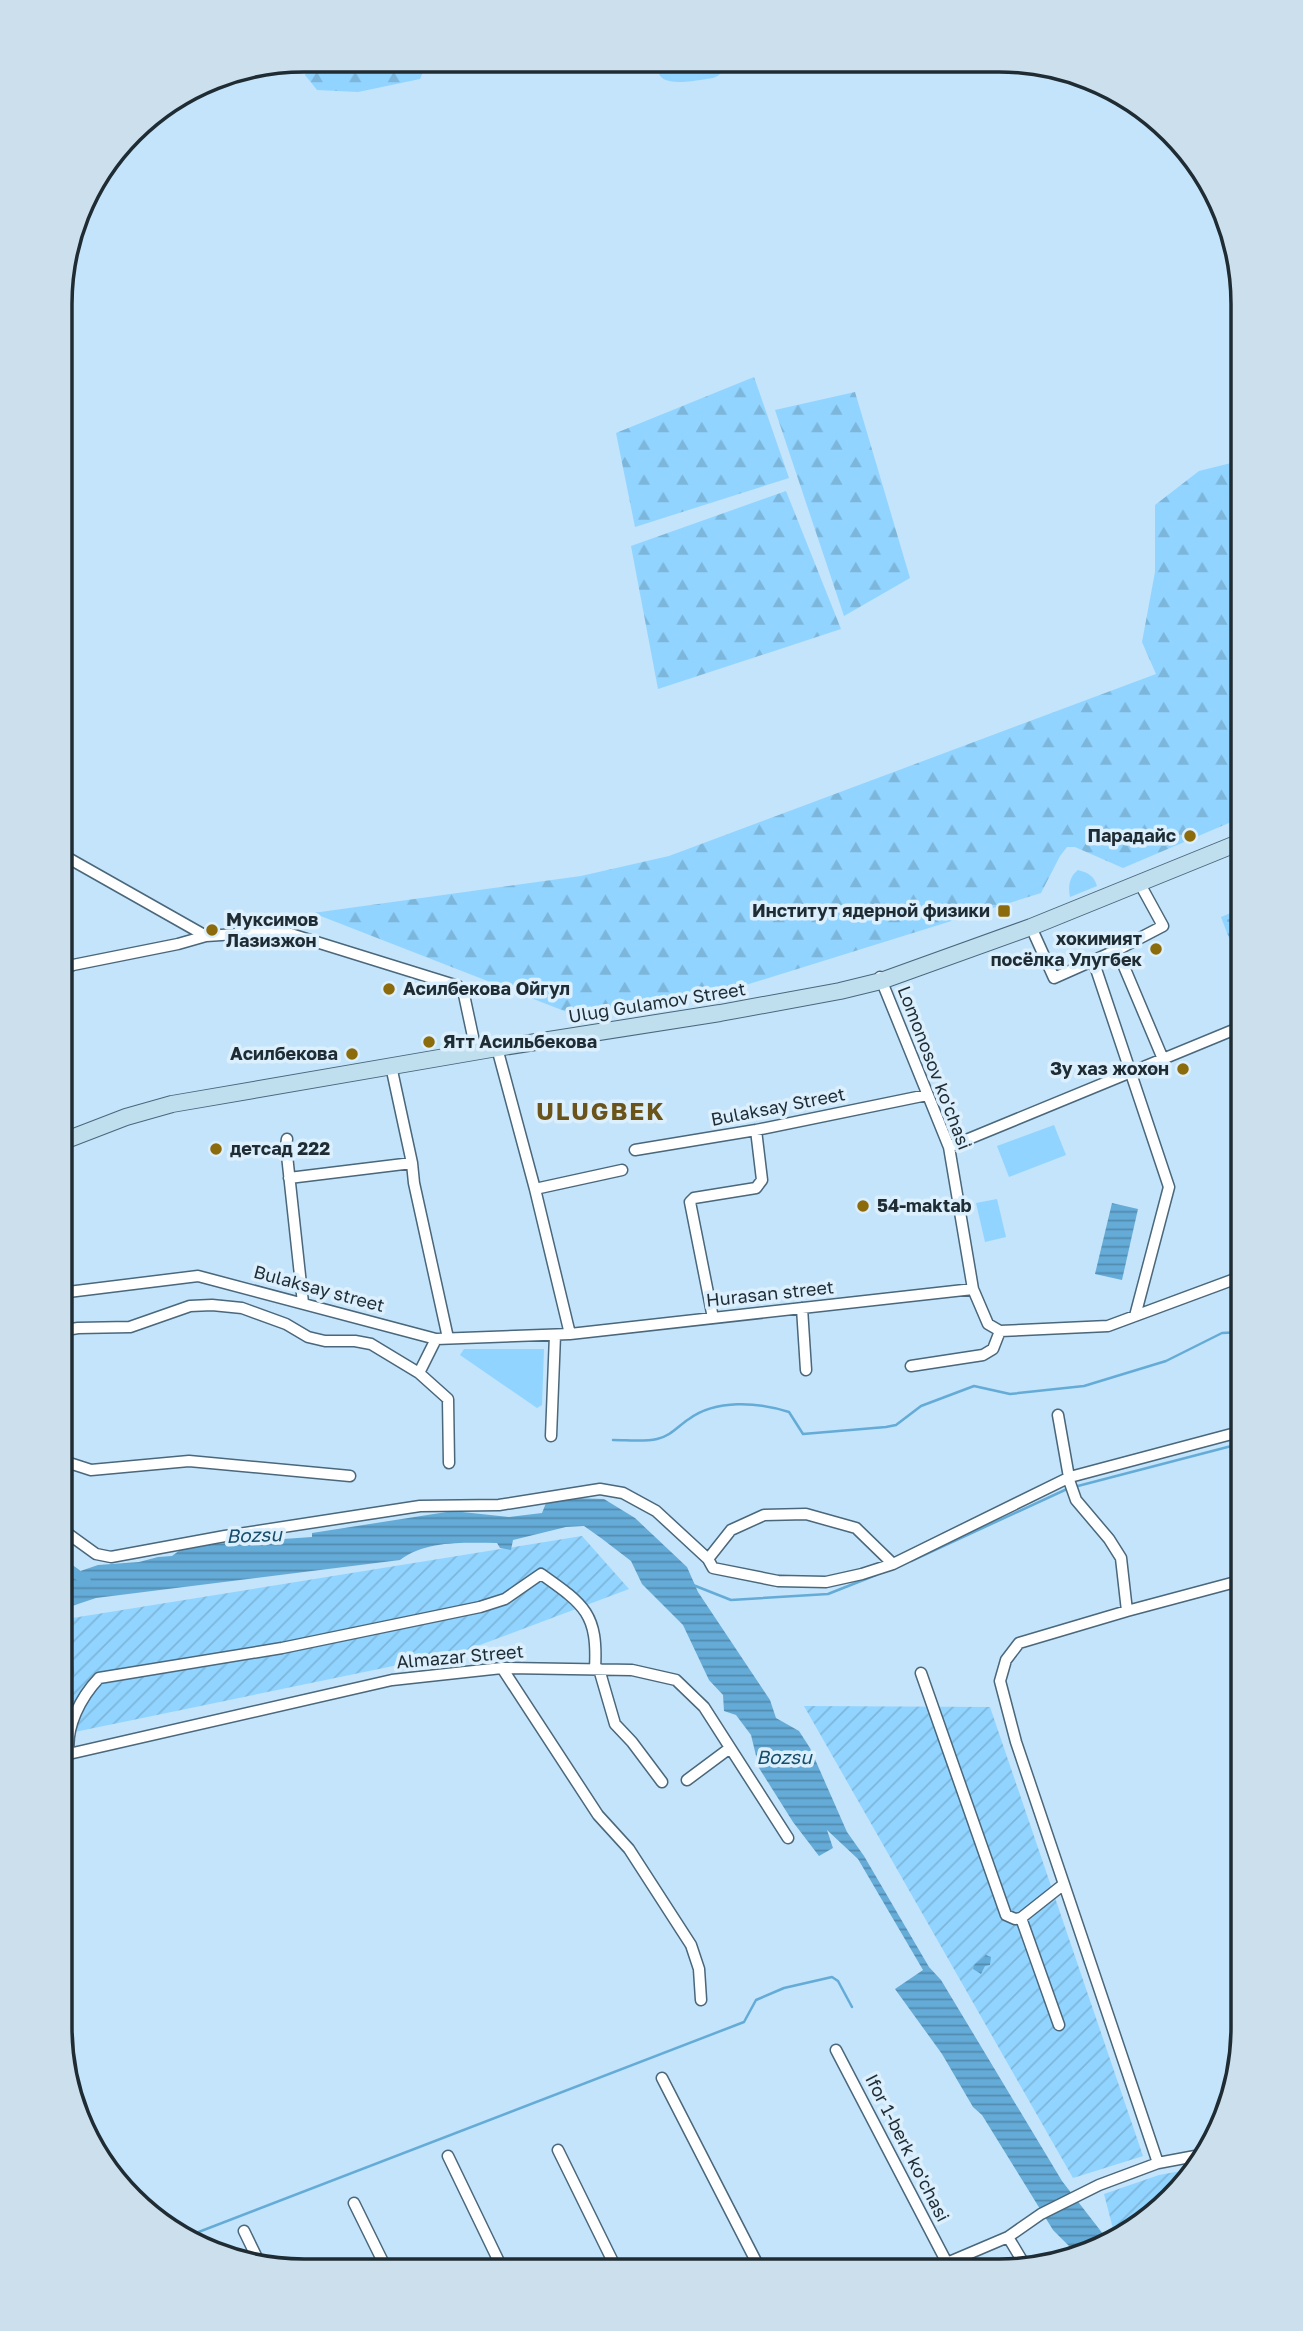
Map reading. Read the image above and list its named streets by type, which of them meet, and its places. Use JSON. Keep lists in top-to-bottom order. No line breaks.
{"streets":{"main road":["Ulug Gulamov Street"],"street":["Lomonosov ko'chasi","Bulaksay Street","Bulaksay street","Hurasan street","Almazar Street","Ifor 1-berk ko'chasi"]},"crossings":[["Ulug Gulamov Street","Lomonosov ko'chasi"],["Lomonosov ko'chasi","Bulaksay Street"],["Lomonosov ko'chasi","Hurasan street"],["Bulaksay street","Hurasan street"]],"districts":["ULUGBEK"],"water":["Bozsu"],"places":{"other":["Парадайс","Муксимов Лазизжон","хокимият посёлка Улугбек","Асилбекова Ойгул","Ятт Асильбекова","Асилбекова","Зу хаз жохон","детсад 222","54-maktab"],"transit":["Институт ядерной физики"]}}
